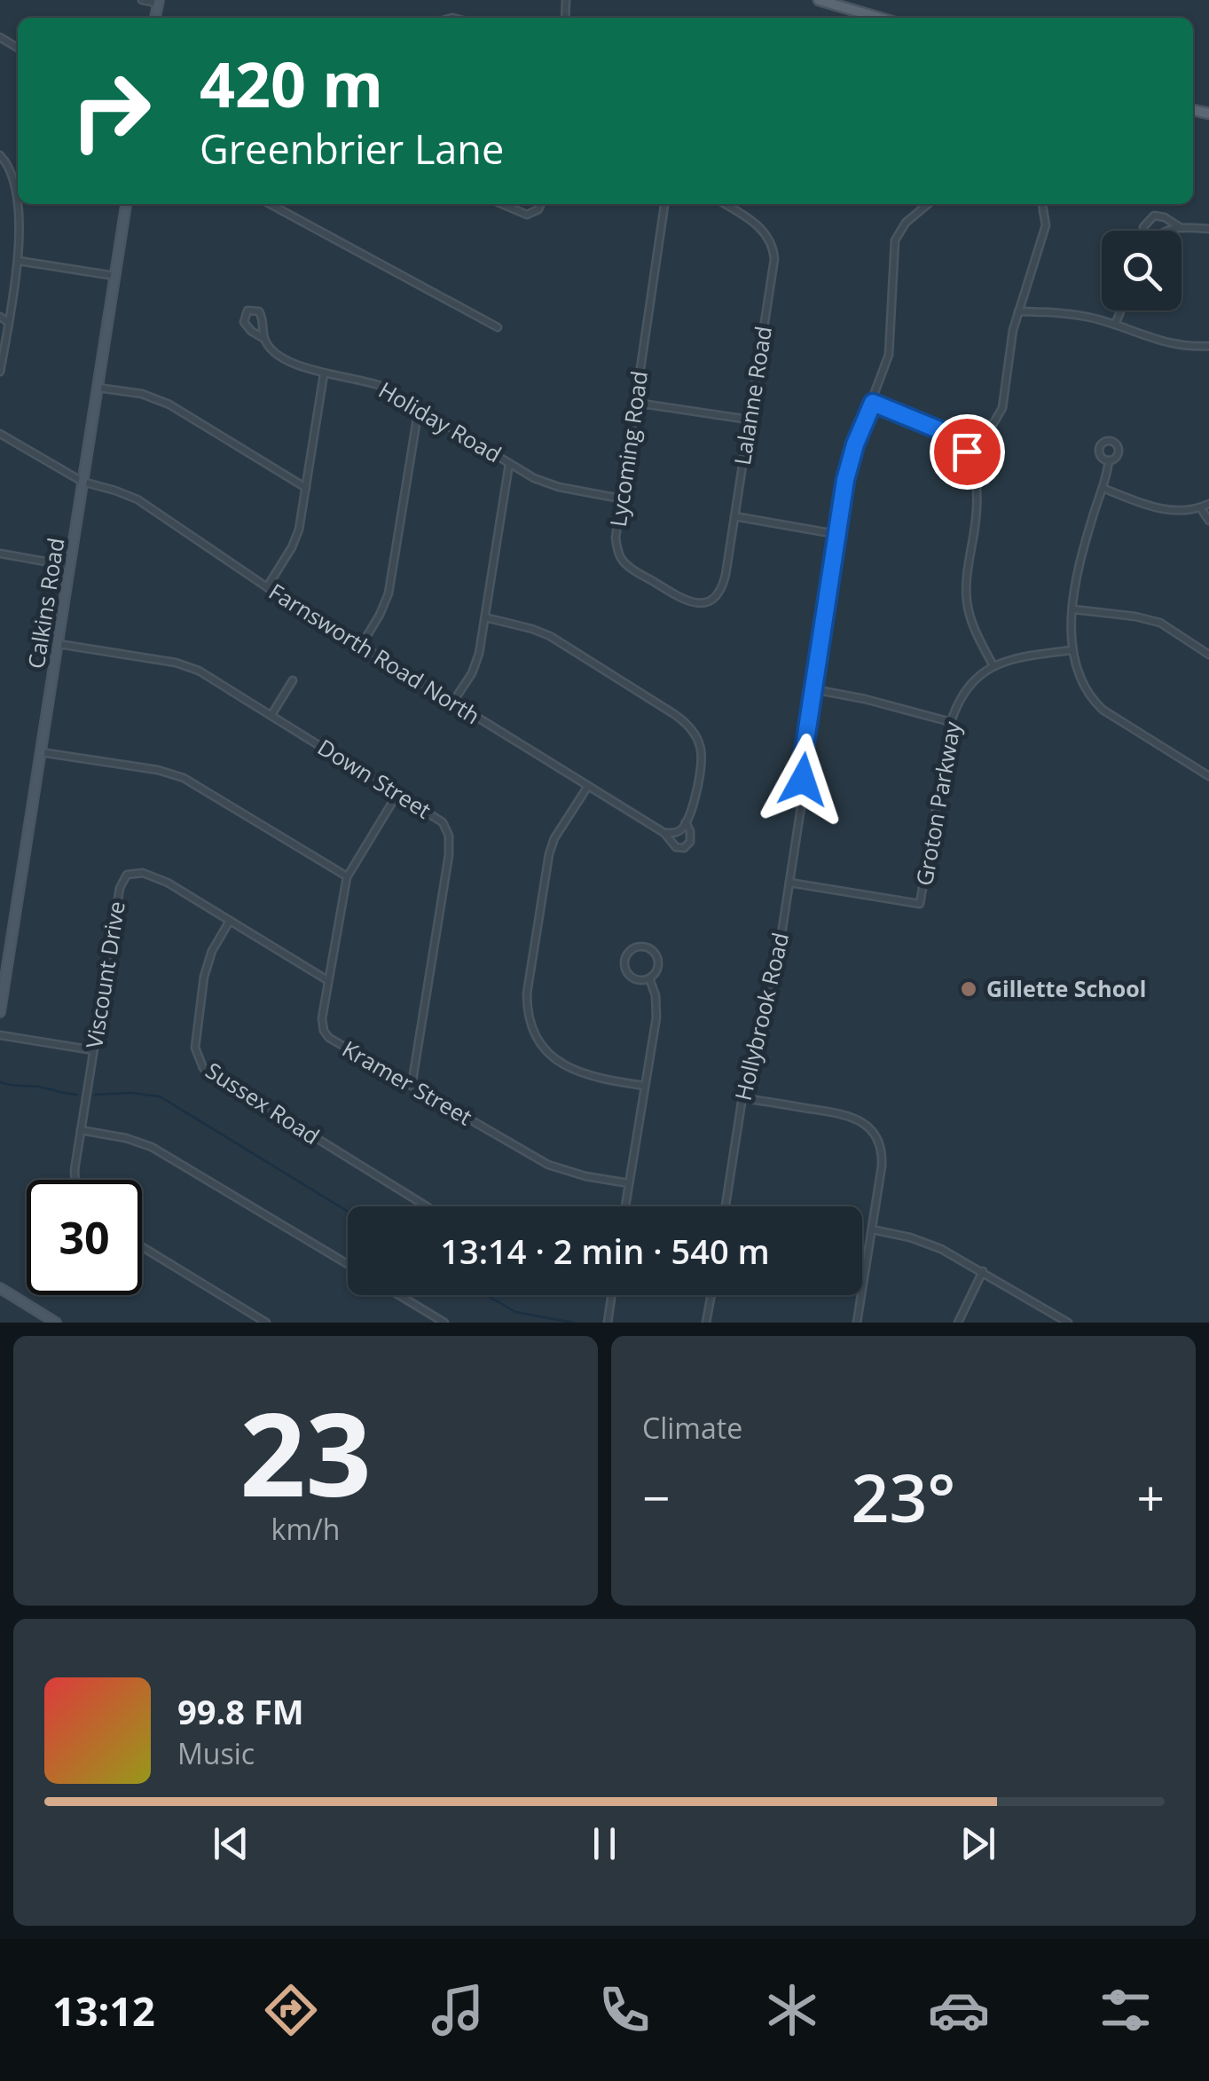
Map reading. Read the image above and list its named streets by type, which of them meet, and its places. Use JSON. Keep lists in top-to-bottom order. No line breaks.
{"streets":{"main road":["Calkins Road"],"street":["Lalanne Road","Holiday Road","Lycoming Road","Farnsworth Road North","Down Street","Groton Parkway","Viscount Drive","Hollybrook Road","Kramer Street","Sussex Road"]},"crossings":[["Lalanne Road","Lycoming Road"],["Holiday Road","Lycoming Road"],["Calkins Road","Farnsworth Road North"],["Calkins Road","Down Street"],["Down Street","Kramer Street"],["Groton Parkway","Hollybrook Road"],["Viscount Drive","Kramer Street"],["Viscount Drive","Sussex Road"]],"places":["Gillette School"],"page":{"turn":["420 m","Greenbrier Lane"],"limit":"30","trip":"13:14 · 2 min · 540 m","tile":[["23","km/h"],"Climate"],"heat":["−","23°","+"],"song":["99.8 FM","Music"],"tabs":"13:12"}}
